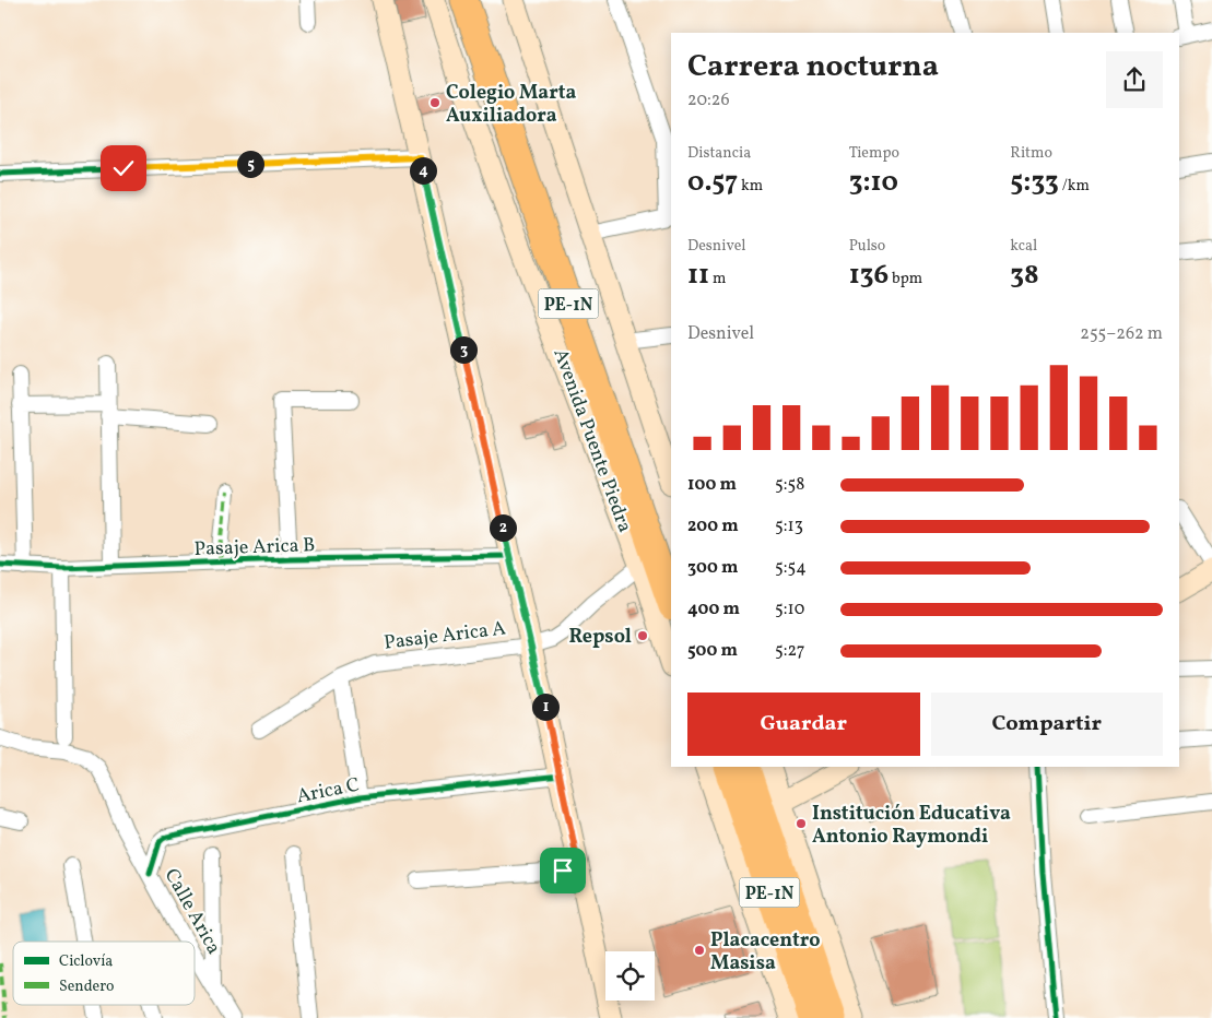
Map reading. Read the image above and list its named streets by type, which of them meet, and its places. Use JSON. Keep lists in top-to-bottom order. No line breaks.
{"streets":{"highway":["PE-1N"],"main road":["Avenida Puente Piedra"],"street":["Pasaje Arica B","Pasaje Arica A","Arica C","Calle Arica"]},"crossings":[["PE-1N","Avenida Puente Piedra"],["PE-1N","Pasaje Arica A"],["Avenida Puente Piedra","Pasaje Arica A"],["Arica C","Calle Arica"]],"places":["Colegio Marta Auxiliadora","Repsol","Institución Educativa Antonio Raymondi","Placacentro Masisa"],"legend":["Ciclovía","Sendero"],"page":{"heading":["Carrera nocturna","20:26"],"stats":[["Distancia","0.57 km"],["Tiempo","3:10"],["Ritmo","5:33 /km"],["Desnivel","11 m"],["Pulso","136 bpm"],["kcal","38"]],"pins":["5","4","3","2","1"],"chart":["Desnivel","255–262 m"],"list":[{"name":"100 m","note":"5:58"},{"name":"200 m","note":"5:13"},{"name":"300 m","note":"5:54"},{"name":"400 m","note":"5:10"},{"name":"500 m","note":"5:27"}],"buttons":["Guardar","Compartir"]}}
